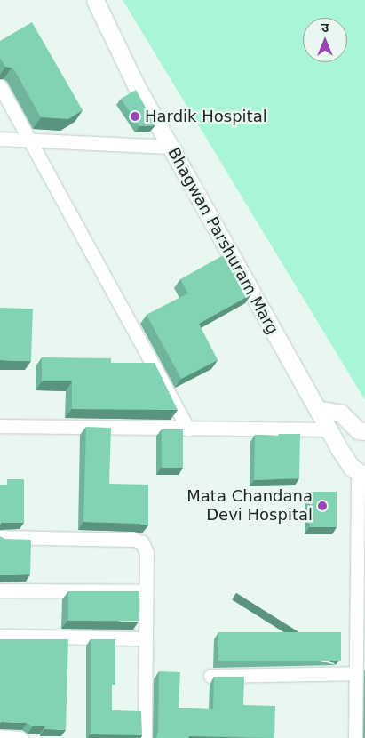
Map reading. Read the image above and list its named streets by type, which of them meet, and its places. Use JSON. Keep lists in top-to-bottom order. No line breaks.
{"streets":{"street":["Bhagwan Parshuram Marg"]},"places":["Hardik Hospital","Mata Chandana Devi Hospital"],"north":"top"}
